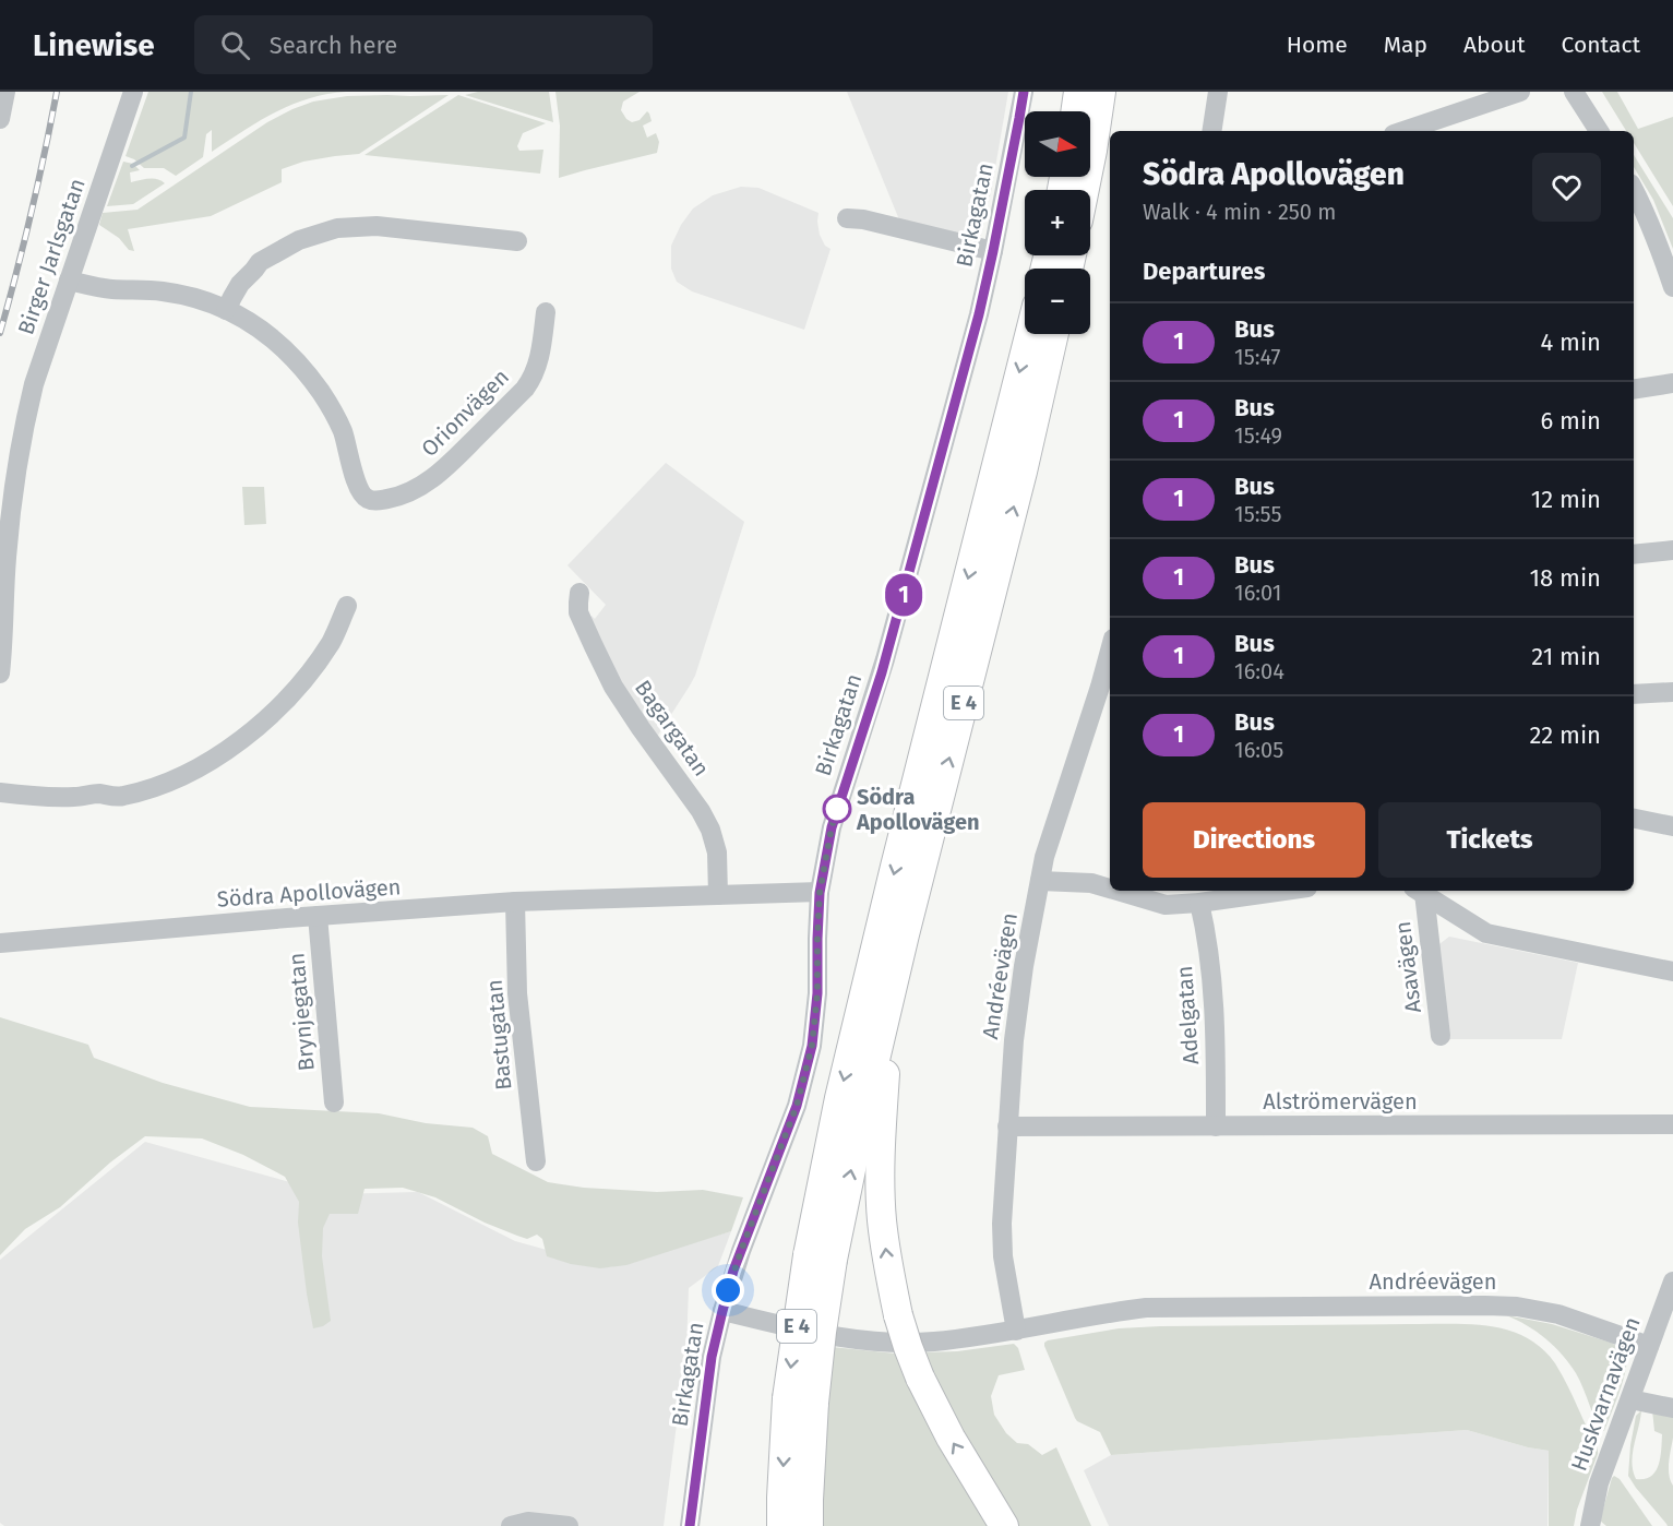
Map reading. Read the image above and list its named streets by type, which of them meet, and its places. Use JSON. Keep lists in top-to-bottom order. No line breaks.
{"streets":{"highway":["E 4"],"street":["Birkagatan","Birger Jarlsgatan","Orionvägen","Bagargatan","Södra Apollovägen","Asavägen","Andréevägen","Brynjegatan","Adelgatan","Bastugatan","Alströmervägen","Huskvarnavägen"]},"crossings":[["Birkagatan","Södra Apollovägen"],["Birkagatan","Andréevägen"],["Bagargatan","Södra Apollovägen"],["Södra Apollovägen","Brynjegatan"],["Södra Apollovägen","Bastugatan"],["Andréevägen","Alströmervägen"],["Andréevägen","Huskvarnavägen"],["Adelgatan","Alströmervägen"]],"places":["Södra Apollovägen"],"lines":["bus line 1"],"north":"right","page":{"header":"Linewise","search":"Search here","nav":["Home","Map","About","Contact"],"on_map":"1","map_buttons":["+","−"],"heading":[["Södra Apollovägen","Walk · 4 min · 250 m"],"Departures"],"list":[{"mark":"1","name":"Bus","note":"15:47","value":"4 min"},{"mark":"1","name":"Bus","note":"15:49","value":"6 min"},{"mark":"1","name":"Bus","note":"15:55","value":"12 min"},{"mark":"1","name":"Bus","note":"16:01","value":"18 min"},{"mark":"1","name":"Bus","note":"16:04","value":"21 min"},{"mark":"1","name":"Bus","note":"16:05","value":"22 min"}],"buttons":["Directions","Tickets"]}}
